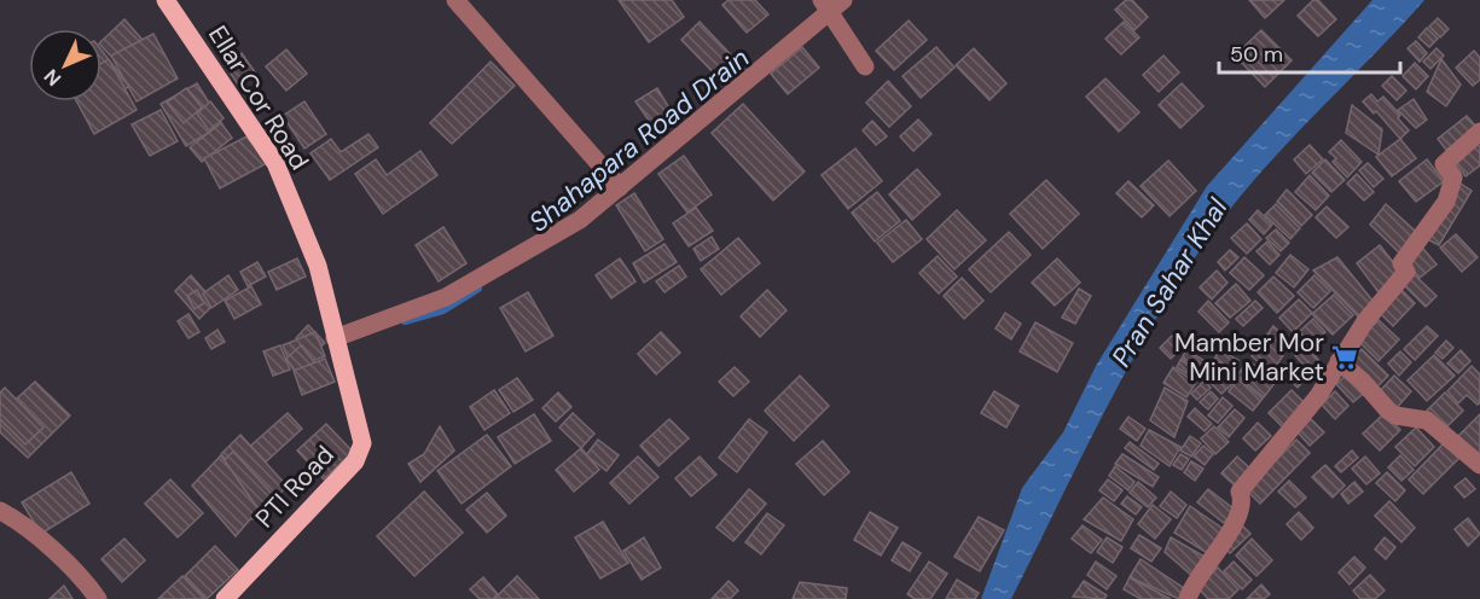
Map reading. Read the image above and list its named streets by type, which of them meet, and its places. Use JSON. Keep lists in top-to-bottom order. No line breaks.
{"streets":{"main road":["Ellar Cor Road","PTI Road"]},"crossings":[["Ellar Cor Road","PTI Road"]],"water":["Shahapara Road Drain","Pran Sahar Khal"],"places":{"supermarket":["Mamber Mor Mini Market"]},"scale_bar":"50 m","north":"bottom left"}
